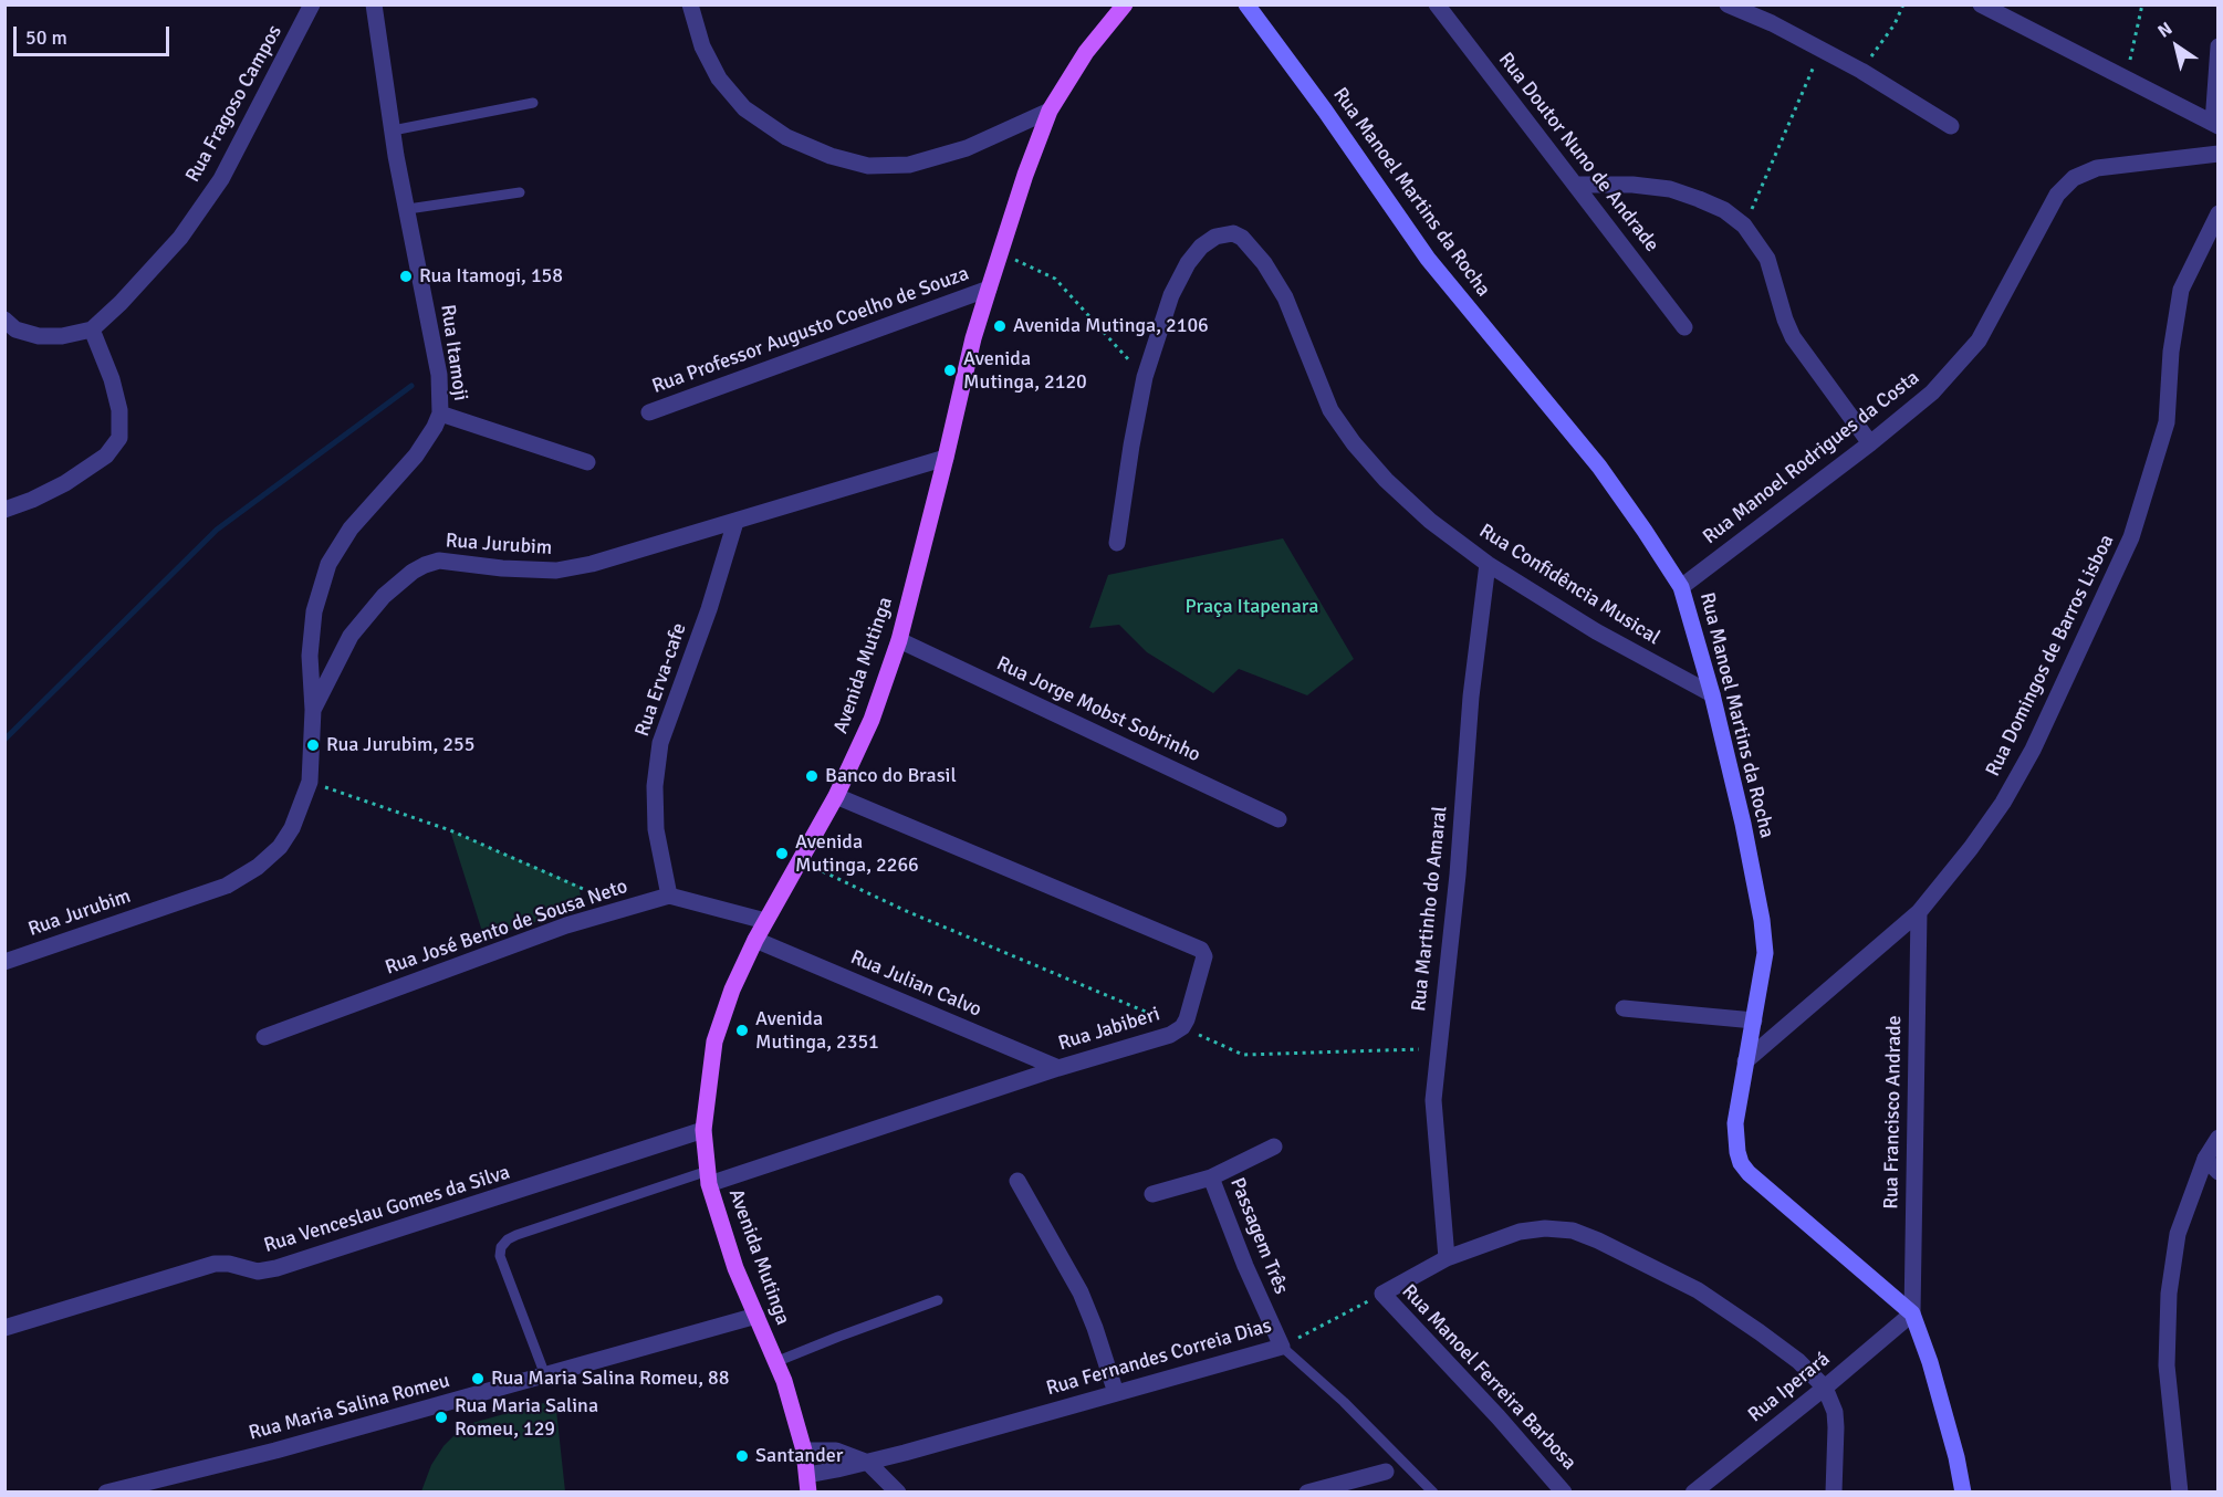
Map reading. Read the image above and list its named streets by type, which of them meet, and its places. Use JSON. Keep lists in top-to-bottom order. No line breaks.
{"streets":{"main road":["Rua Manoel Martins da Rocha","Avenida Mutinga"],"street":["Rua Fragoso Campos","Rua Doutor Nuno de Andrade","Rua Professor Augusto Coelho de Souza","Rua Itamoji","Rua Manoel Rodrigues da Costa","Rua Jurubim","Rua Confidência Musical","Rua Domingos de Barros Lisboa","Rua Erva-cafe","Rua Jorge Mobst Sobrinho","Rua Martinho do Amaral","Rua José Bento de Sousa Neto","Rua Julian Calvo","Rua Jabiberi","Rua Francisco Andrade","Rua Venceslau Gomes da Silva","Passagem Três","Rua Fernandes Correia Dias","Rua Manoel Ferreira Barbosa","Rua Iperará","Rua Maria Salina Romeu"]},"crossings":[["Rua Manoel Martins da Rocha","Rua Manoel Rodrigues da Costa"],["Rua Manoel Martins da Rocha","Rua Confidência Musical"],["Rua Manoel Martins da Rocha","Rua Domingos de Barros Lisboa"],["Rua Manoel Martins da Rocha","Rua Francisco Andrade"],["Rua Manoel Martins da Rocha","Rua Iperará"],["Rua Professor Augusto Coelho de Souza","Avenida Mutinga"],["Rua Itamoji","Rua Jurubim"],["Rua Jurubim","Avenida Mutinga"],["Rua Jurubim","Rua Erva-cafe"],["Rua Confidência Musical","Rua Martinho do Amaral"],["Rua Domingos de Barros Lisboa","Rua Francisco Andrade"],["Avenida Mutinga","Rua Jorge Mobst Sobrinho"],["Avenida Mutinga","Rua Julian Calvo"],["Avenida Mutinga","Rua Jabiberi"],["Avenida Mutinga","Rua Venceslau Gomes da Silva"],["Avenida Mutinga","Rua Fernandes Correia Dias"],["Avenida Mutinga","Rua Maria Salina Romeu"],["Rua Erva-cafe","Rua José Bento de Sousa Neto"],["Rua Julian Calvo","Rua Jabiberi"],["Rua Francisco Andrade","Rua Iperará"],["Passagem Três","Rua Fernandes Correia Dias"],["Rua Fernandes Correia Dias","Rua Manoel Ferreira Barbosa"]],"parks":["Praça Itapenara"],"places":["Rua Itamogi, 158","Avenida Mutinga, 2106","Avenida Mutinga, 2120","Rua Jurubim, 255","Banco do Brasil","Avenida Mutinga, 2266","Avenida Mutinga, 2351","Rua Maria Salina Romeu, 88","Rua Maria Salina Romeu, 129","Santander"],"scale_bar":"50 m","north":"top left"}
